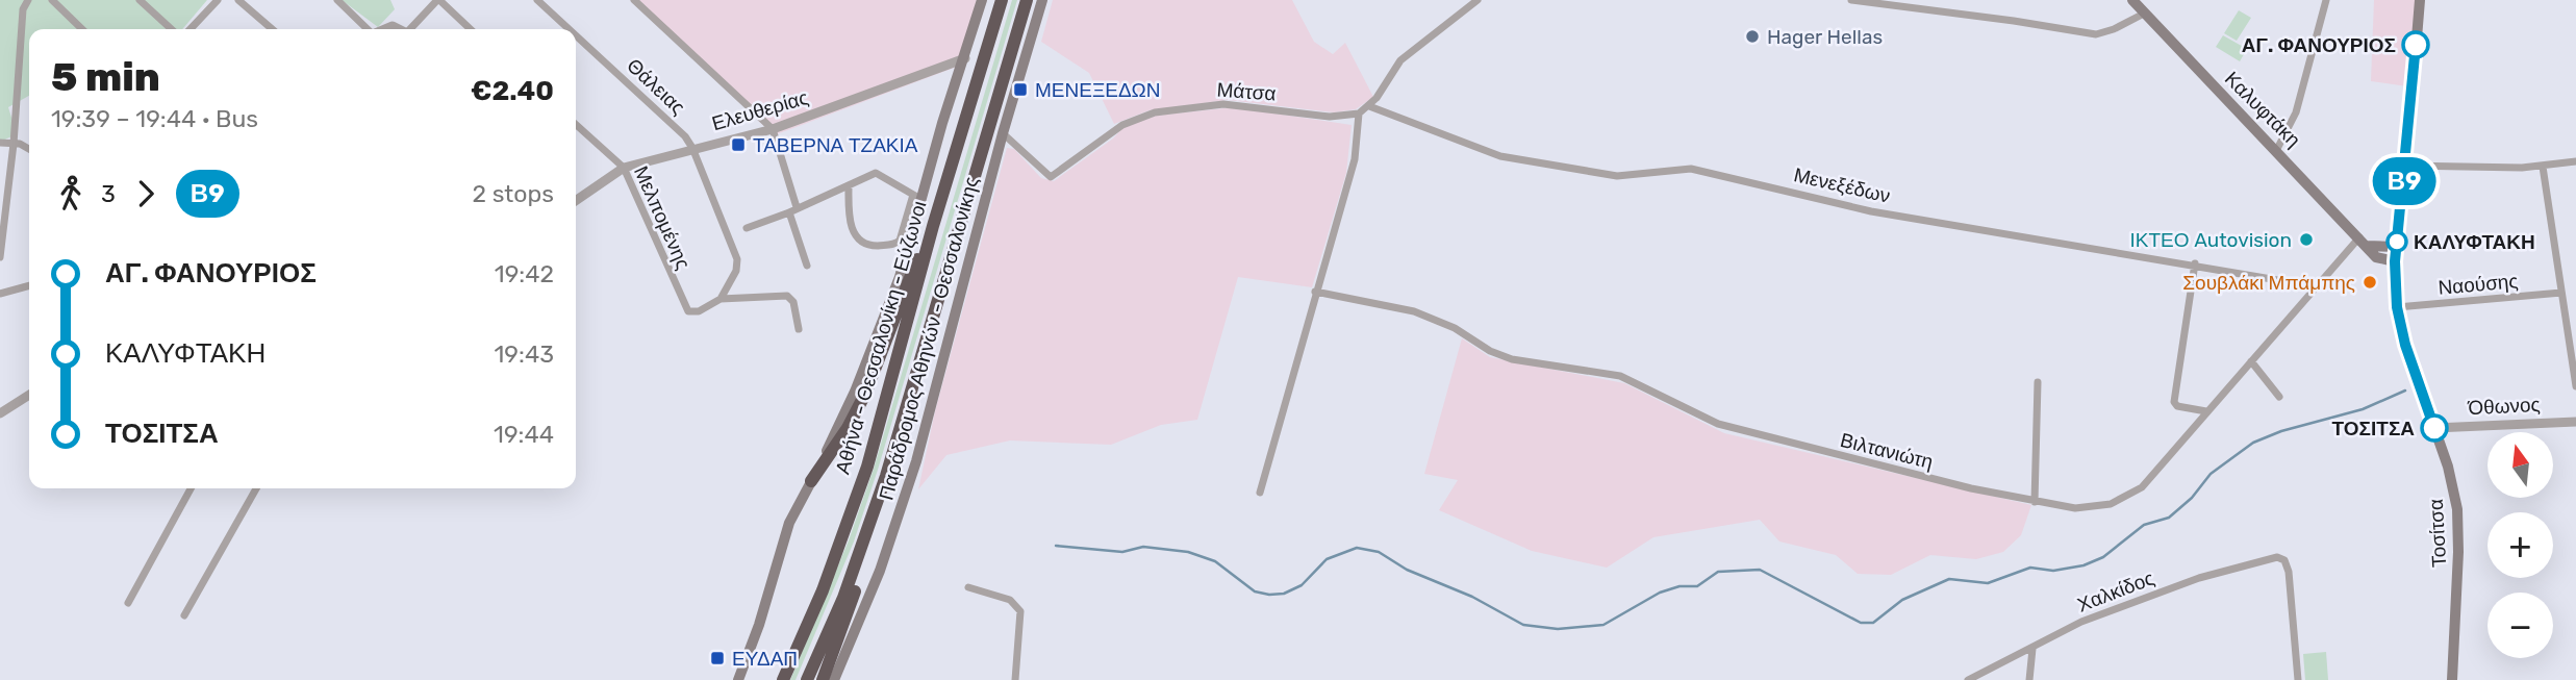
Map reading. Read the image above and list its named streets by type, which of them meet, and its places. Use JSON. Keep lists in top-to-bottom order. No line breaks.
{"streets":{"highway":["Αθήνα - Θεσσαλονίκη - Εύζωνοι"],"main road":["Καλυφτάκη","Παράδρομος Αθηνών - Θεσσαλονίκης","Τοσίτσα"],"street":["Θάλειας","Μάτσα","Ελευθερίας","Μενεξέδων","Μελπομένης","Ναούσης","Όθωνος","Βιλτανιώτη","Χαλκίδος"]},"crossings":[["Θάλειας","Ελευθερίας"],["Θάλειας","Μελπομένης"],["Μάτσα","Παράδρομος Αθηνών - Θεσσαλονίκης"],["Καλυφτάκη","Βιλτανιώτη"],["Καλυφτάκη","Τοσίτσα"],["Ελευθερίας","Μελπομένης"],["Μενεξέδων","Βιλτανιώτη"],["Ναούσης","Τοσίτσα"],["Όθωνος","Τοσίτσα"]],"places":{"other":["Hager Hellas","ΑΓ. ΦΑΝΟΥΡΙΟΣ","ΙΚΤΕΟ Autovision","ΚΑΛΥΦΤΑΚΗ","Σουβλάκι Μπάμπης","ΤΟΣΙΤΣΑ"],"transit":["ΜΕΝΕΞΕΔΩΝ","ΤΑΒΕΡΝΑ ΤΖΑΚΙΑ","ΕΥΔΑΠ"]},"lines":["bus line Β9"],"north":"top","page":{"on_map":"Β9","heading":["5 min","19:39 – 19:44 · Bus","€2.40"],"legs":["3","Β9","2 stops"],"list":[{"name":"ΑΓ. ΦΑΝΟΥΡΙΟΣ","value":"19:42"},{"name":"ΚΑΛΥΦΤΑΚΗ","value":"19:43"},{"name":"ΤΟΣΙΤΣΑ","value":"19:44"}],"map_buttons":["+","−"]}}
